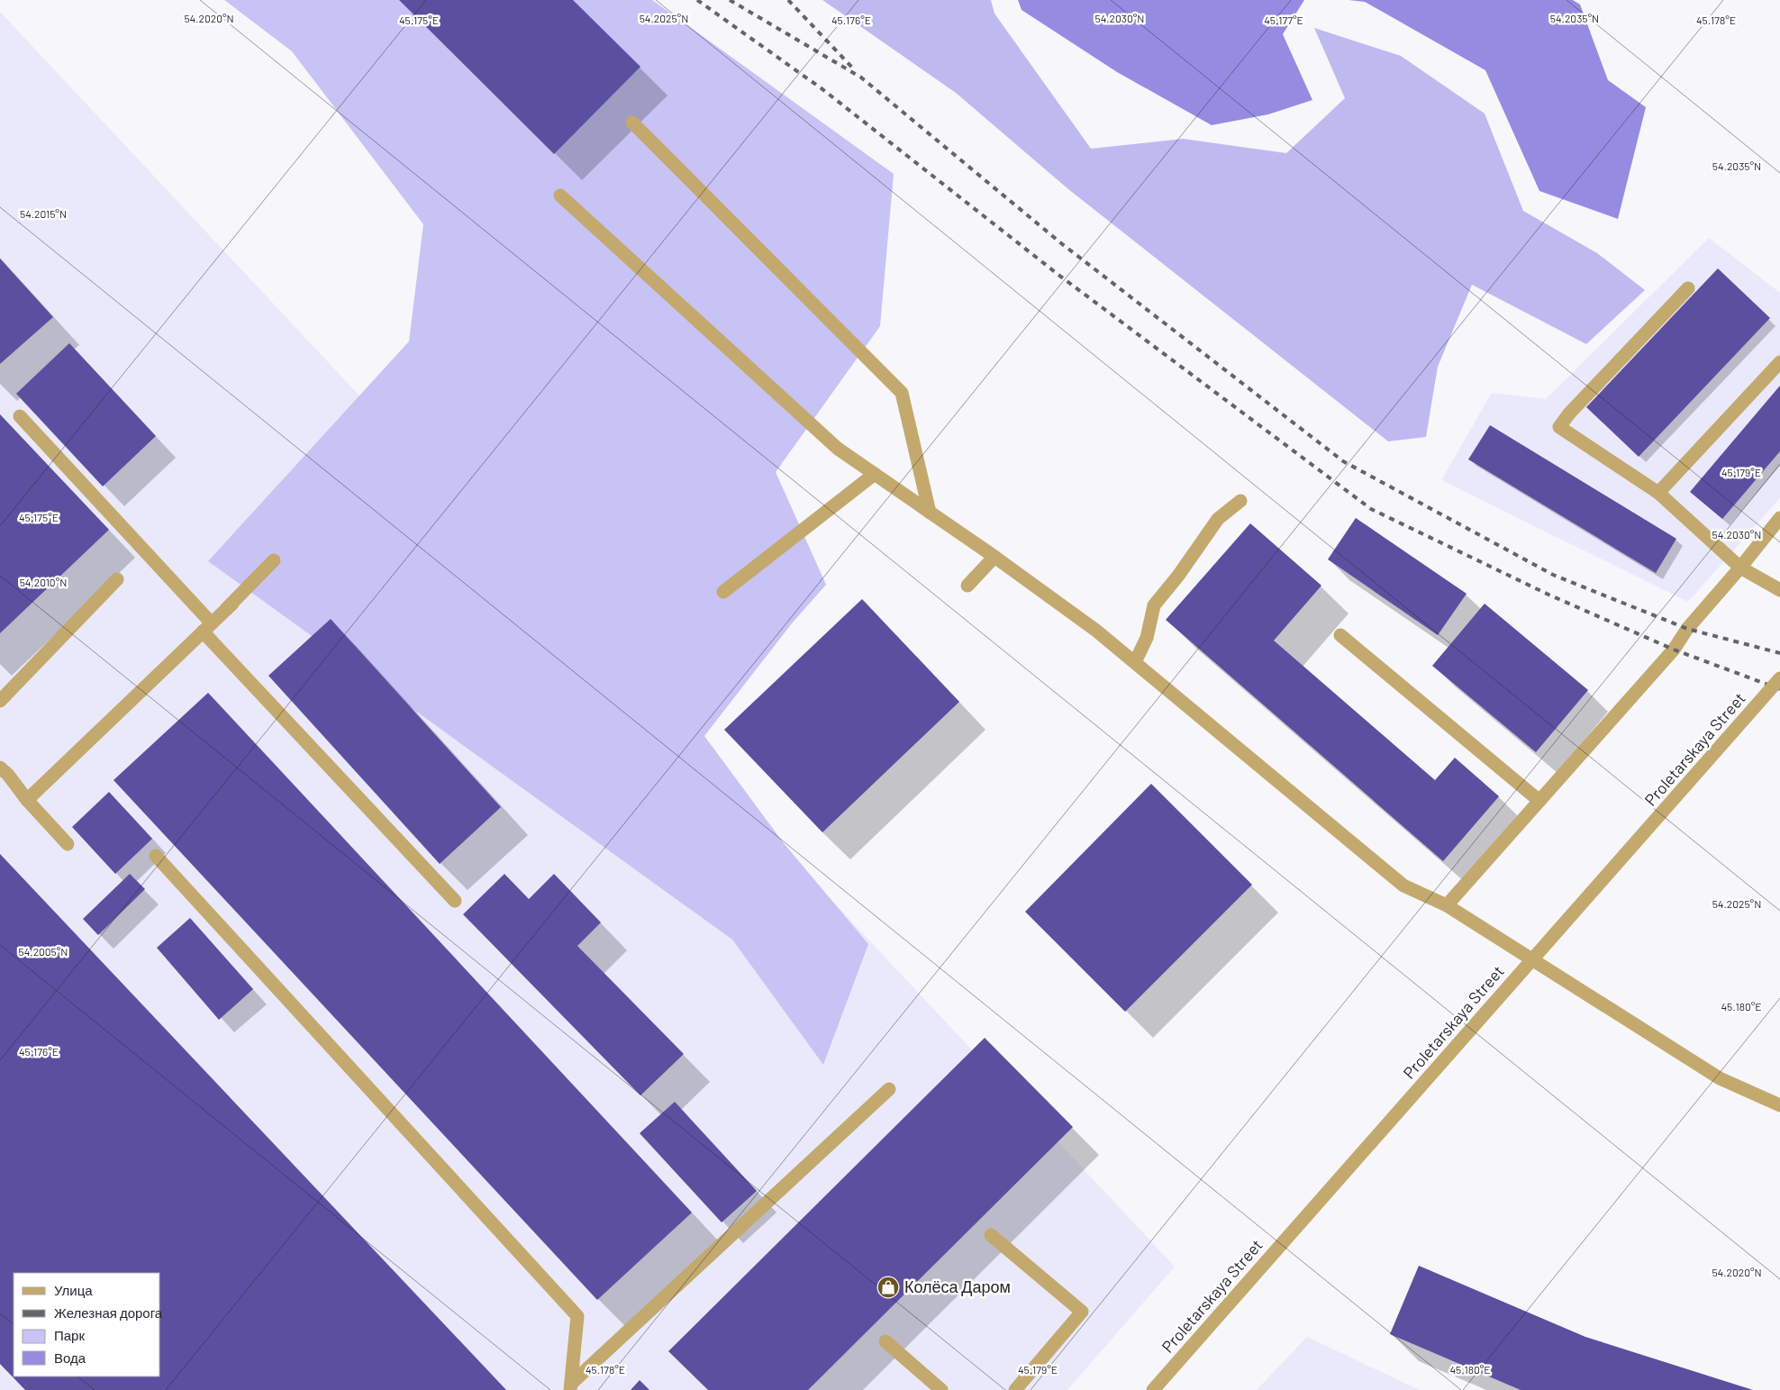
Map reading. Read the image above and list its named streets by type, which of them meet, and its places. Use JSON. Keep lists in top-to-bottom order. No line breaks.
{"streets":{"street":["Proletarskaya Street"]},"places":{"shop":["Колёса Даром"]},"legend":["Улица","Железная дорога","Парк","Вода"],"coordinates":["54.2020°N","54.2025°N","54.2035°N","54.2030°N","45.175°E","45.176°E","45.177°E","45.178°E","54.2015°N","45.179°E","54.2010°N","54.2005°N","45.180°E"]}
